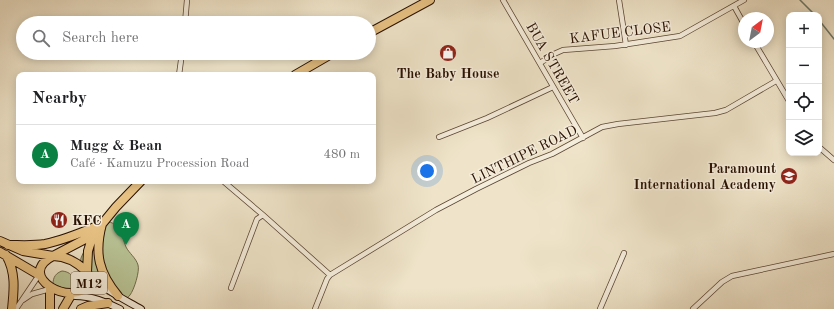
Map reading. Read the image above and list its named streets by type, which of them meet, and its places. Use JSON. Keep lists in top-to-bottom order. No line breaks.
{"streets":{"highway":["M12"],"street":["KAFUE CLOSE","BUA STREET","LINTHIPE ROAD"]},"crossings":[["KAFUE CLOSE","BUA STREET"],["BUA STREET","LINTHIPE ROAD"]],"places":{"shop":["The Baby House"],"school or university":["Paramount International Academy"],"restaurant":["KFC"]},"north":"top right","page":{"map_buttons":["+","−"],"search":"Search here","heading":"Nearby","list":[{"mark":"A","name":"Mugg & Bean","note":"Café · Kamuzu Procession Road","value":"480 m"}],"pins":"A"}}
